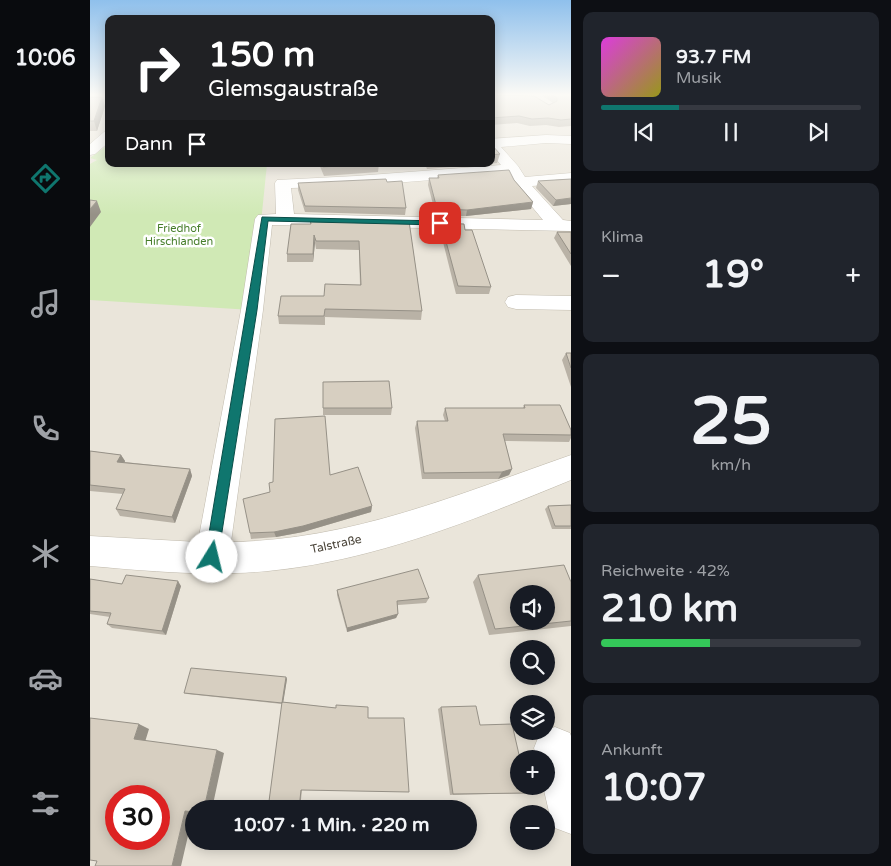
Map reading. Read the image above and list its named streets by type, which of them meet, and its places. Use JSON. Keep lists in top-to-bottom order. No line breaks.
{"streets":{"street":["Talstraße"]},"parks":["Friedhof Hirschlanden"],"page":{"tabs":"10:06","turn":["150 m","Glemsgaustraße"],"song":["93.7 FM","Musik"],"then":"Dann","tile":["Klima",["25","km/h"],["Reichweite · 42%","210 km"],["Ankunft","10:07"]],"heat":["−","19°","+"],"map_buttons":["+","−"],"limit":"30","trip":"10:07 · 1 Min. · 220 m"}}
